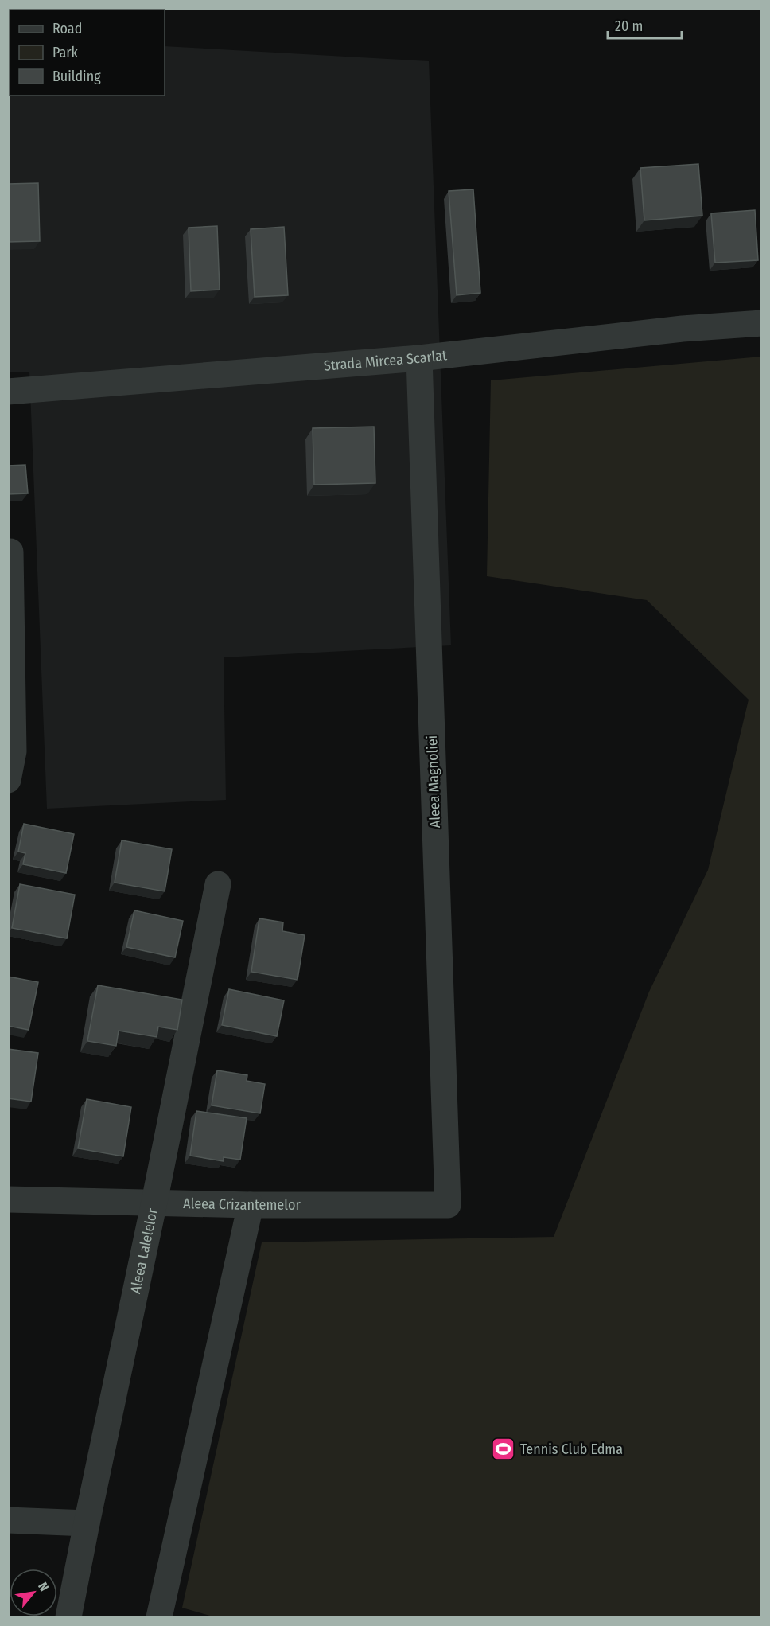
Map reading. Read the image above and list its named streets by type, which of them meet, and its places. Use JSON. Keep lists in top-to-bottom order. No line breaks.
{"streets":{"street":["Strada Mircea Scarlat","Aleea Magnoliei","Aleea Crizantemelor","Aleea Lalelelor"]},"crossings":[["Strada Mircea Scarlat","Aleea Magnoliei"],["Aleea Magnoliei","Aleea Crizantemelor"],["Aleea Crizantemelor","Aleea Lalelelor"]],"places":{"sports":["Tennis Club Edma"]},"legend":["Road","Park","Building"],"scale_bar":"20 m","north":"top right"}
